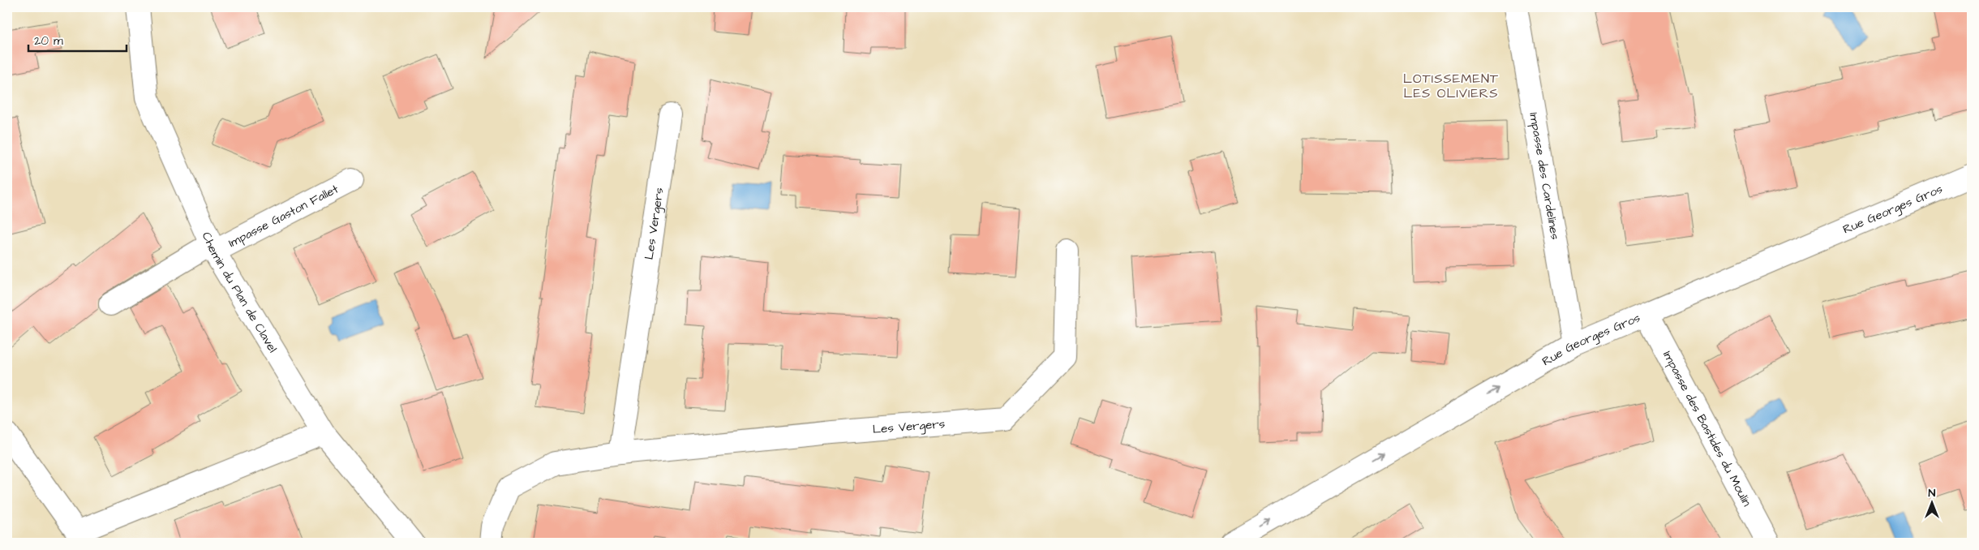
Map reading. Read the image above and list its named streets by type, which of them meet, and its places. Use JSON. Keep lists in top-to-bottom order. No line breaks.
{"streets":{"street":["Impasse des Cardelines","Rue Georges Gros","Impasse Gaston Fallet","Les Vergers","Chemin du Plan de Clavel","Impasse des Bastides du Moulin"]},"crossings":[["Impasse des Cardelines","Rue Georges Gros"],["Rue Georges Gros","Impasse des Bastides du Moulin"],["Impasse Gaston Fallet","Chemin du Plan de Clavel"]],"one_way":["Rue Georges Gros"],"districts":["LOTISSEMENT LES OLIVIERS"],"scale_bar":"20 m","north":"top"}
